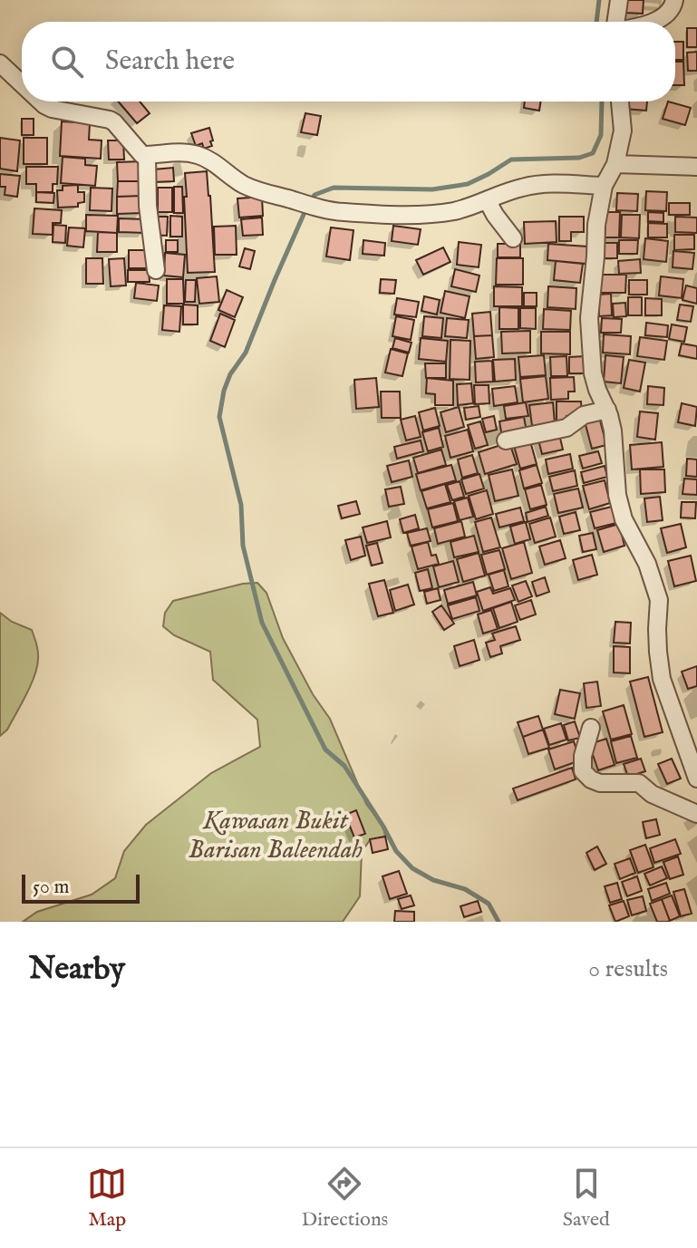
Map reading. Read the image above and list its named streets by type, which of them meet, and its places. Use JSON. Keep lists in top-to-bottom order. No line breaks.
{"parks":["Kawasan Bukit Barisan Baleendah"],"scale_bar":"50 m","page":{"search":"Search here","scale":"50 m","heading":["Nearby","0 results"],"nav":["Map","Directions","Saved"]}}
